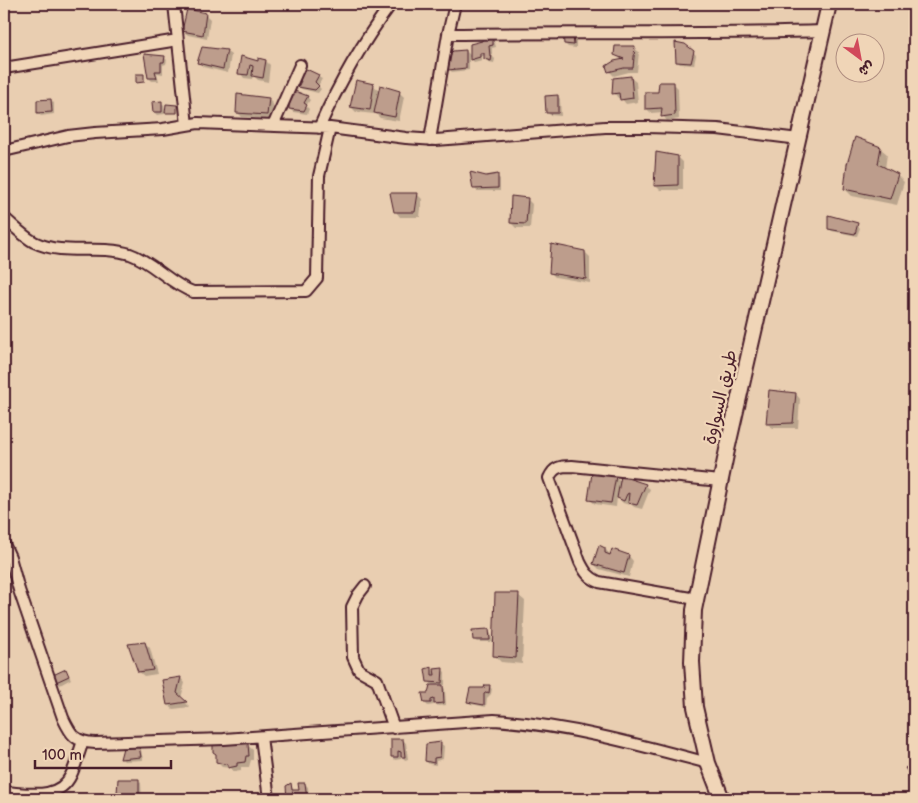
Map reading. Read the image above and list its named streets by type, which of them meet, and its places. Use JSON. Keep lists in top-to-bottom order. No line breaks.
{"streets":{"street":["طريق السواوة"]},"scale_bar":"100 m","north":"bottom right"}
